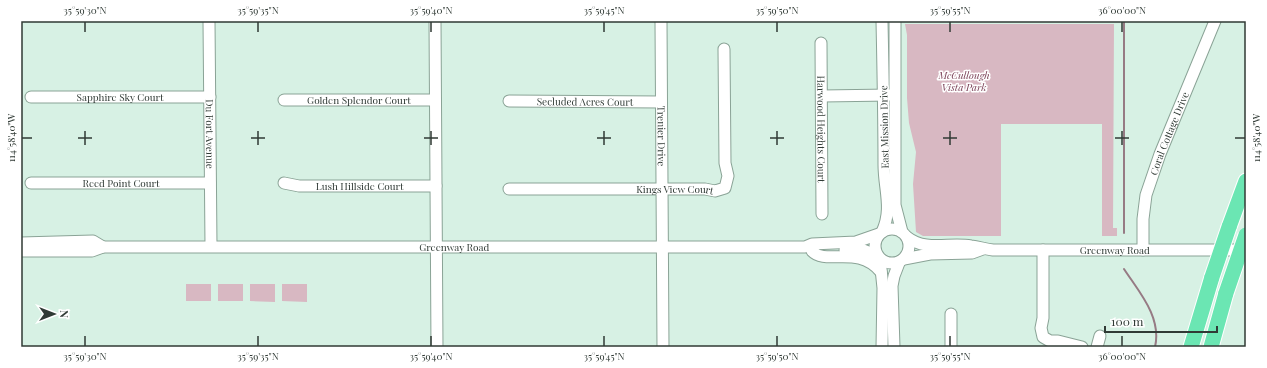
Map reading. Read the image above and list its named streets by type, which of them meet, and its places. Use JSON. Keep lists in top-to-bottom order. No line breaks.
{"streets":{"street":["Sapphire Sky Court","Golden Splendor Court","Secluded Acres Court","East Mission Drive","Harwood Heights Court","Coral Cottage Drive","Du Fort Avenue","Trenier Drive","Reed Point Court","Lush Hillside Court","Kings View Court","Greenway Road"]},"crossings":[["Sapphire Sky Court","Du Fort Avenue"],["Secluded Acres Court","Trenier Drive"],["East Mission Drive","Greenway Road"],["Coral Cottage Drive","Greenway Road"],["Du Fort Avenue","Reed Point Court"],["Du Fort Avenue","Greenway Road"],["Trenier Drive","Kings View Court"],["Trenier Drive","Greenway Road"]],"parks":["McCullough Vista Park"],"scale_bar":"100 m","north":"right","coordinates":["35°59'30\"N","35°59'35\"N","35°59'40\"N","35°59'45\"N","35°59'50\"N","35°59'55\"N","36°00'00\"N","114°58'40\"W"]}
